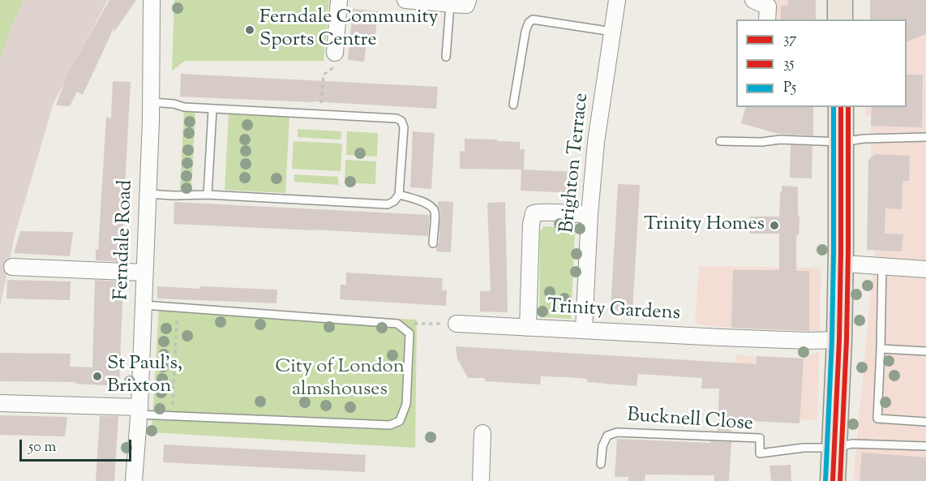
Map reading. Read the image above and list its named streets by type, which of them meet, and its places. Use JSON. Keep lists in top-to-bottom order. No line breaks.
{"streets":{"street":["Brighton Terrace","Ferndale Road","Trinity Gardens"],"lane":["Bucknell Close"]},"crossings":[["Brighton Terrace","Trinity Gardens"]],"parks":["City of London almshouses"],"places":["Ferndale Community Sports Centre","Trinity Homes","St Paul's, Brixton"],"lines":["transit line 37","transit line 35","transit line P5"],"legend":["37","35","P5"],"scale_bar":"50 m"}
